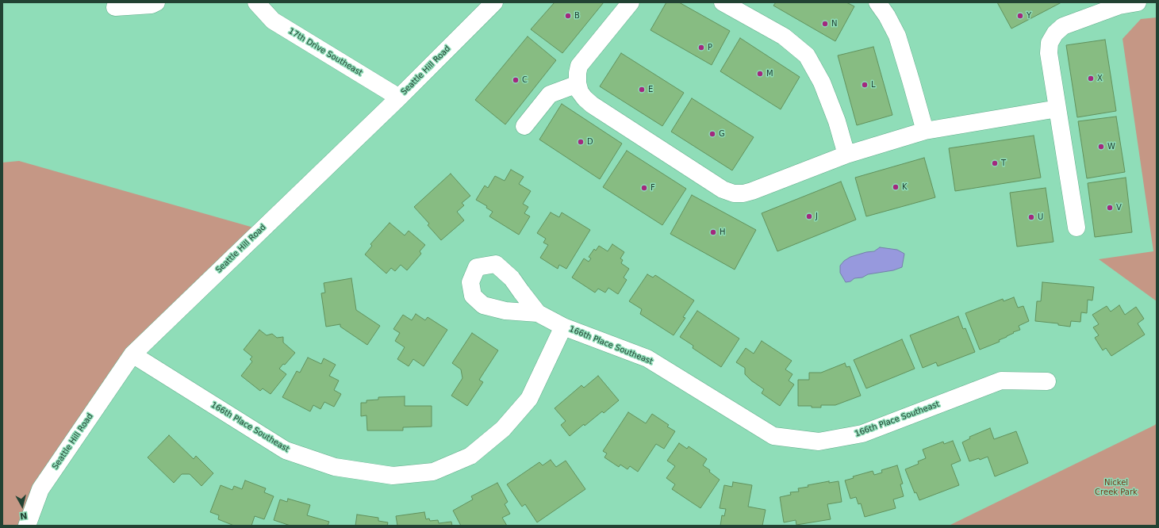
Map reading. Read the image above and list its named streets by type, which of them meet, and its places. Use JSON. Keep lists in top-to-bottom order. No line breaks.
{"streets":{"street":["17th Drive Southeast","Seattle Hill Road","166th Place Southeast"]},"crossings":[["17th Drive Southeast","Seattle Hill Road"],["Seattle Hill Road","166th Place Southeast"]],"parks":["Nickel Creek Park"],"places":["B","Y","N","P","M","X","C","L","E","G","D","W","T","K","F","V","J","U","H"],"north":"bottom"}
